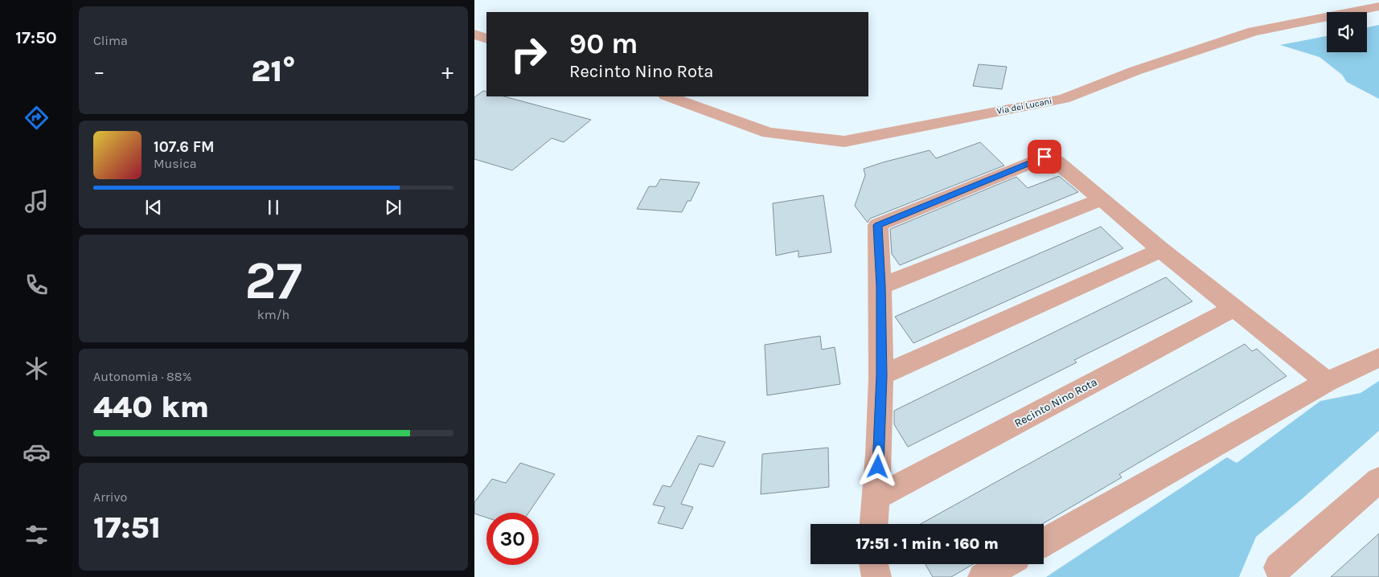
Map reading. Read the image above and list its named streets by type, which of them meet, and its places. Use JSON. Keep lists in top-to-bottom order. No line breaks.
{"streets":{"street":["Via dei Lucani","Recinto Nino Rota"]},"page":{"tabs":"17:50","tile":["Clima",["27","km/h"],["Autonomia · 88%","440 km"],["Arrivo","17:51"]],"turn":["90 m","Recinto Nino Rota"],"heat":["−","21°","+"],"song":["107.6 FM","Musica"],"limit":"30","trip":"17:51 · 1 min · 160 m"}}
